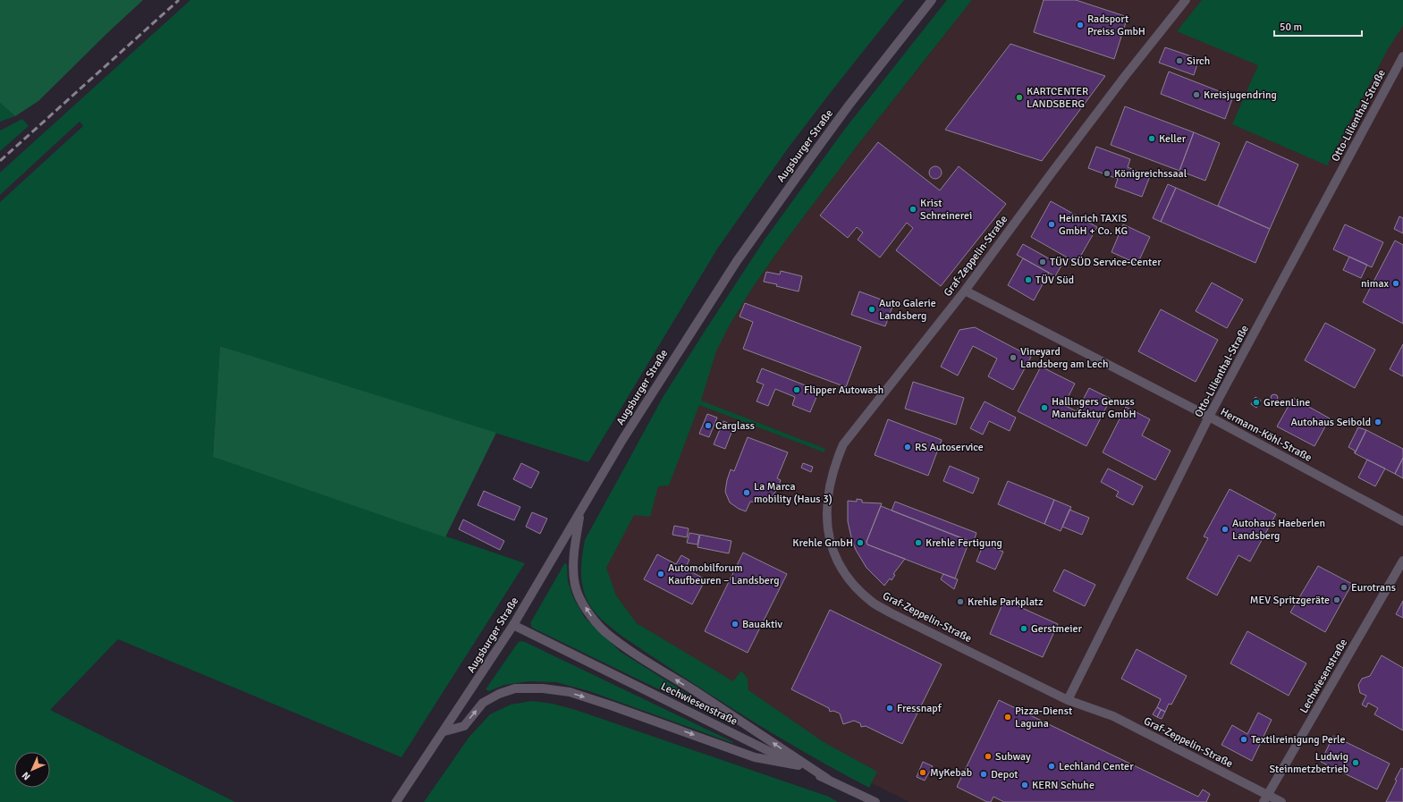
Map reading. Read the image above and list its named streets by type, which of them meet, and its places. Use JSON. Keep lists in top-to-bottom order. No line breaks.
{"streets":{"street":["Otto-Lilienthal-Straße","Augsburger Straße","Graf-Zeppelin-Straße","Hermann-Köhl-Straße","Lechwiesenstraße"]},"crossings":[["Otto-Lilienthal-Straße","Graf-Zeppelin-Straße"],["Otto-Lilienthal-Straße","Hermann-Köhl-Straße"],["Augsburger Straße","Lechwiesenstraße"],["Graf-Zeppelin-Straße","Hermann-Köhl-Straße"],["Graf-Zeppelin-Straße","Lechwiesenstraße"]],"places":["Radsport Preiss GmbH","Sirch","Kreisjugendring","KARTCENTER LANDSBERG","Keller","Königreichssaal","Krist Schreinerei","Heinrich TAXIS GmbH + Co. KG","TÜV SÜD Service-Center","TÜV Süd","nimax","Auto Galerie Landsberg","Vineyard Landsberg am Lech","Flipper Autowash","GreenLine","Hallingers Genuss Manufaktur GmbH","Autohaus Seibold","Carglass","RS Autoservice","La Marca mobility (Haus 3)","Autohaus Haeberlen Landsberg","Krehle GmbH","Krehle Fertigung","Automobilforum Kaufbeuren – Landsberg","Eurotrans","MEV Spritzgeräte","Krehle Parkplatz","Bauaktiv","Gerstmeier","Fressnapf","Pizza-Dienst Laguna","Textilreinigung Perle","Subway","Ludwig Steinmetzbetrieb","Lechland Center","MyKebab","Depot","KERN Schuhe"],"scale_bar":"50 m","north":"bottom left"}
